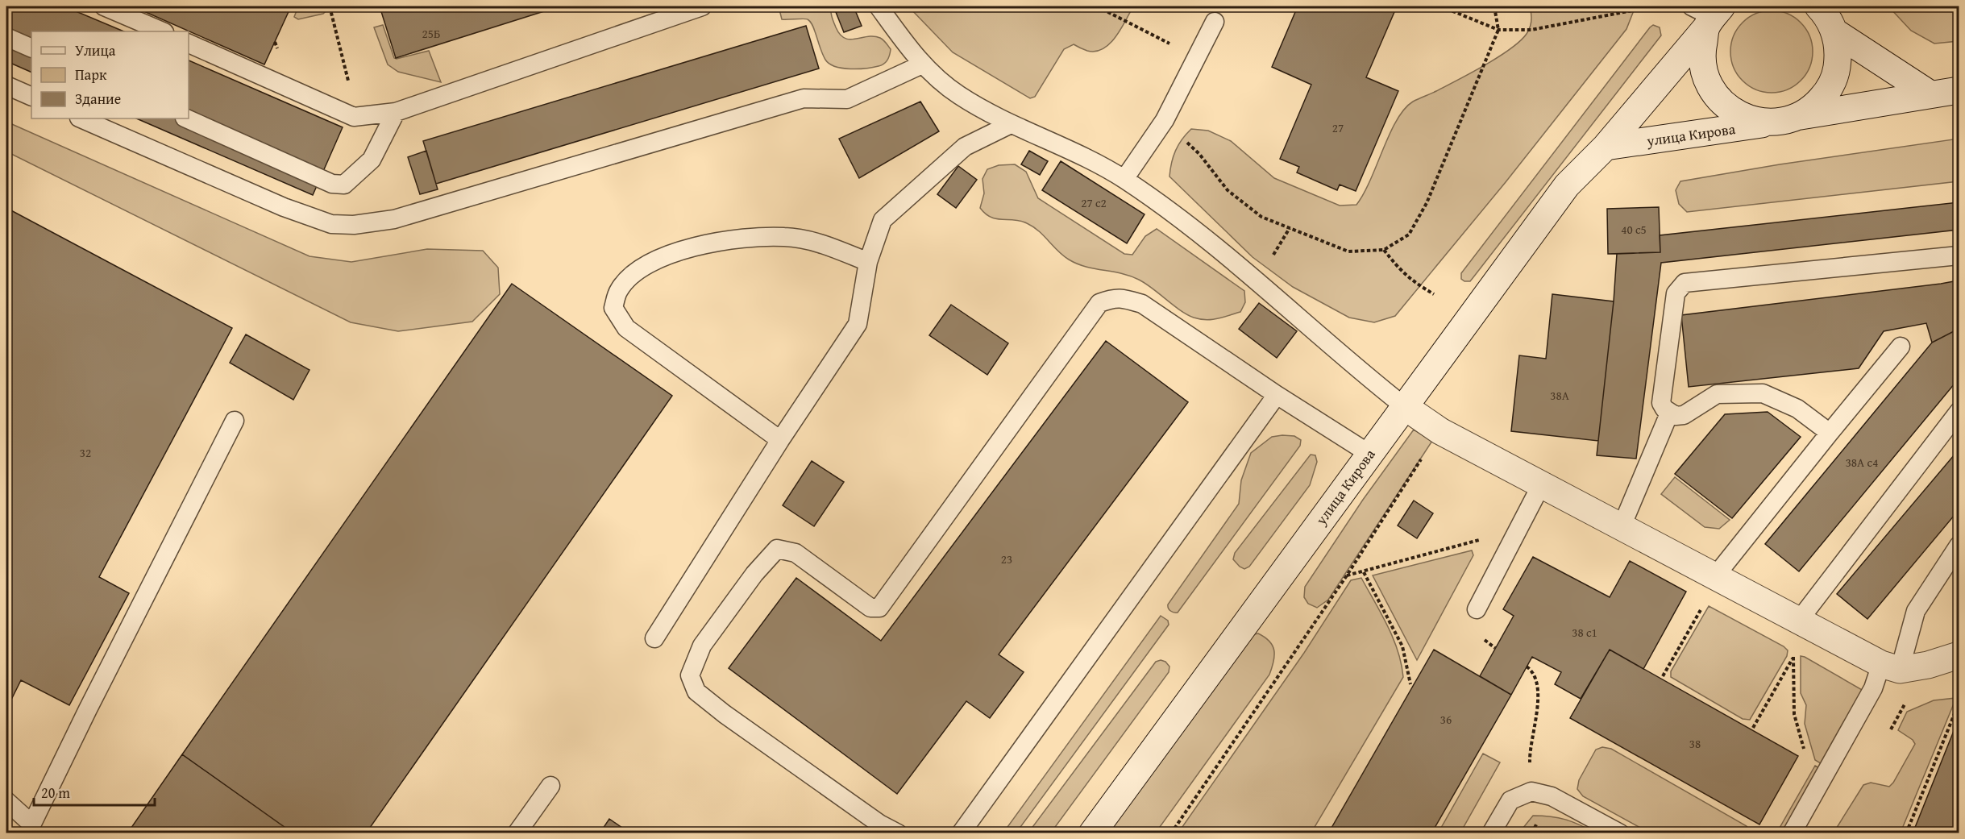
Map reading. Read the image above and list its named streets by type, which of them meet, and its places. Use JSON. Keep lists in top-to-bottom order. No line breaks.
{"streets":{"main road":["улица Кирова"]},"house_numbers":["25Б","27","27 с2","40 с5","38А","32","38А с4","23","38 с1","36","38"],"legend":["Улица","Парк","Здание"],"scale_bar":"20 m"}
